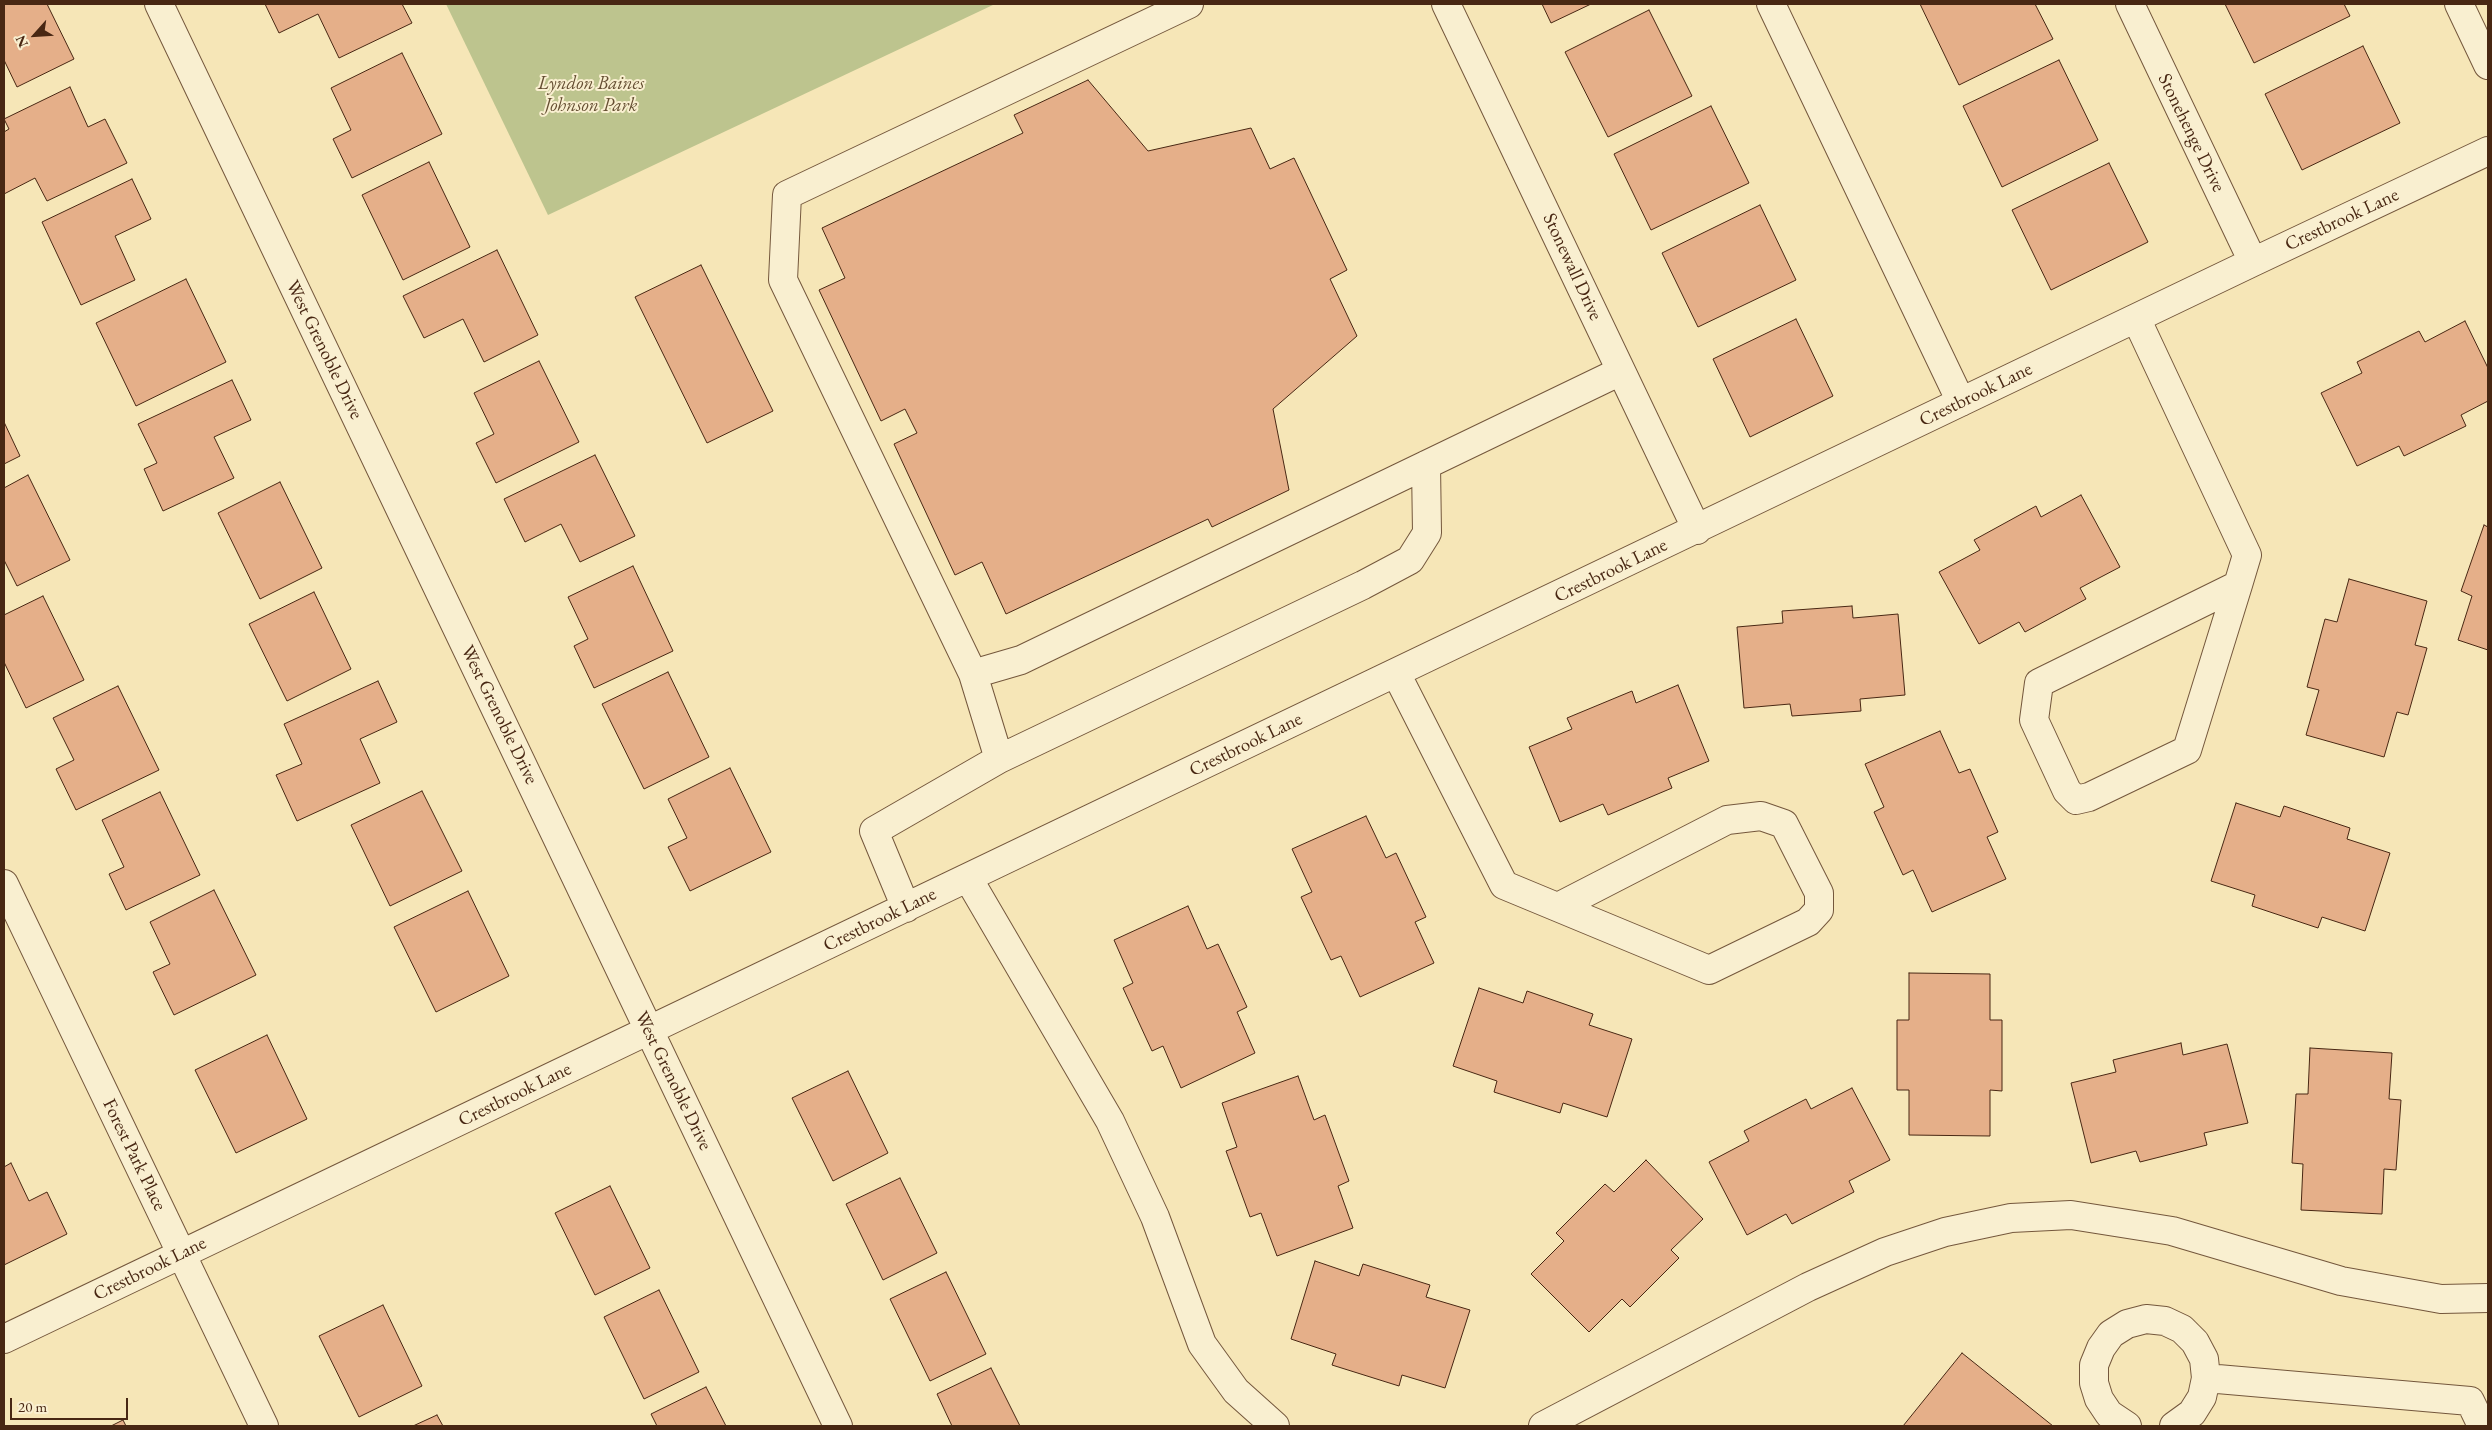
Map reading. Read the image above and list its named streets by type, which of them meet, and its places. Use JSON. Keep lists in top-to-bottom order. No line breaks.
{"streets":{"street":["Stonehenge Drive","Crestbrook Lane","Stonewall Drive","West Grenoble Drive","Forest Park Place"]},"crossings":[["Stonehenge Drive","Crestbrook Lane"],["Crestbrook Lane","Stonewall Drive"],["Crestbrook Lane","West Grenoble Drive"],["Crestbrook Lane","Forest Park Place"]],"parks":["Lyndon Baines Johnson Park"],"scale_bar":"20 m","north":"bottom left"}
